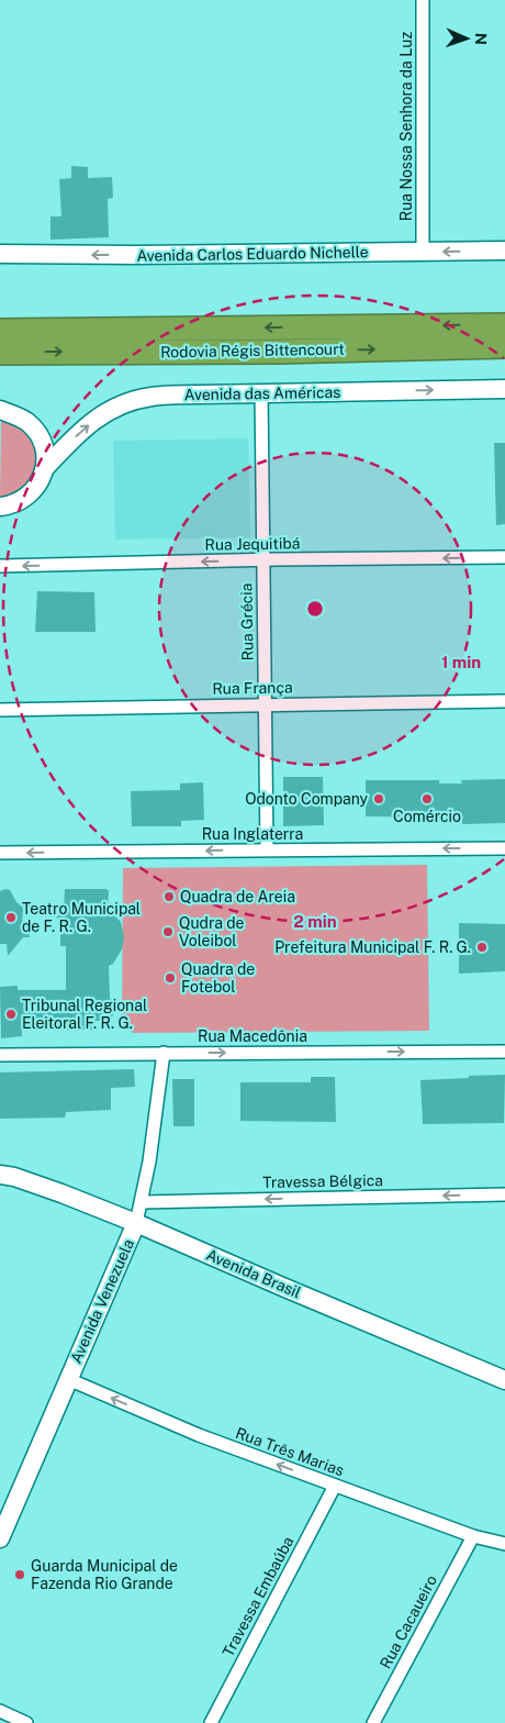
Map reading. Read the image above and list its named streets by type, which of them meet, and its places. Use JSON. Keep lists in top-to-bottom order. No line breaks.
{"streets":{"highway":["Rodovia Régis Bittencourt"],"main road":["Avenida Carlos Eduardo Nichelle","Avenida das Américas","Avenida Brasil","Avenida Venezuela"],"street":["Rua Nossa Senhora da Luz","Rua Jequitibá","Rua Grécia","Rua França","Rua Inglaterra","Rua Macedônia","Travessa Bélgica","Rua Três Marias","Travessa Embaúba","Rua Cacaueiro"]},"crossings":[["Rua Nossa Senhora da Luz","Avenida Carlos Eduardo Nichelle"],["Avenida das Américas","Rua Grécia"],["Rua Jequitibá","Rua Grécia"],["Rua Grécia","Rua França"],["Rua Grécia","Rua Inglaterra"],["Rua Macedônia","Avenida Venezuela"],["Travessa Bélgica","Avenida Venezuela"],["Avenida Brasil","Avenida Venezuela"],["Avenida Venezuela","Rua Três Marias"],["Rua Três Marias","Travessa Embaúba"],["Rua Três Marias","Rua Cacaueiro"]],"one_way":["Avenida Carlos Eduardo Nichelle","Avenida das Américas","Rua Jequitibá","Rua Inglaterra","Rua Macedônia","Travessa Bélgica","Rua Três Marias"],"places":["Odonto Company","Comércio","Quadra de Areia","Teatro Municipal de F. R. G.","Qudra de Voleibol","Prefeitura Municipal F. R. G.","Quadra de Fotebol","Tribunal Regional Eleitoral F. R. G.","Guarda Municipal de Fazenda Rio Grande"],"north":"right","rings":["1 min","2 min"]}
